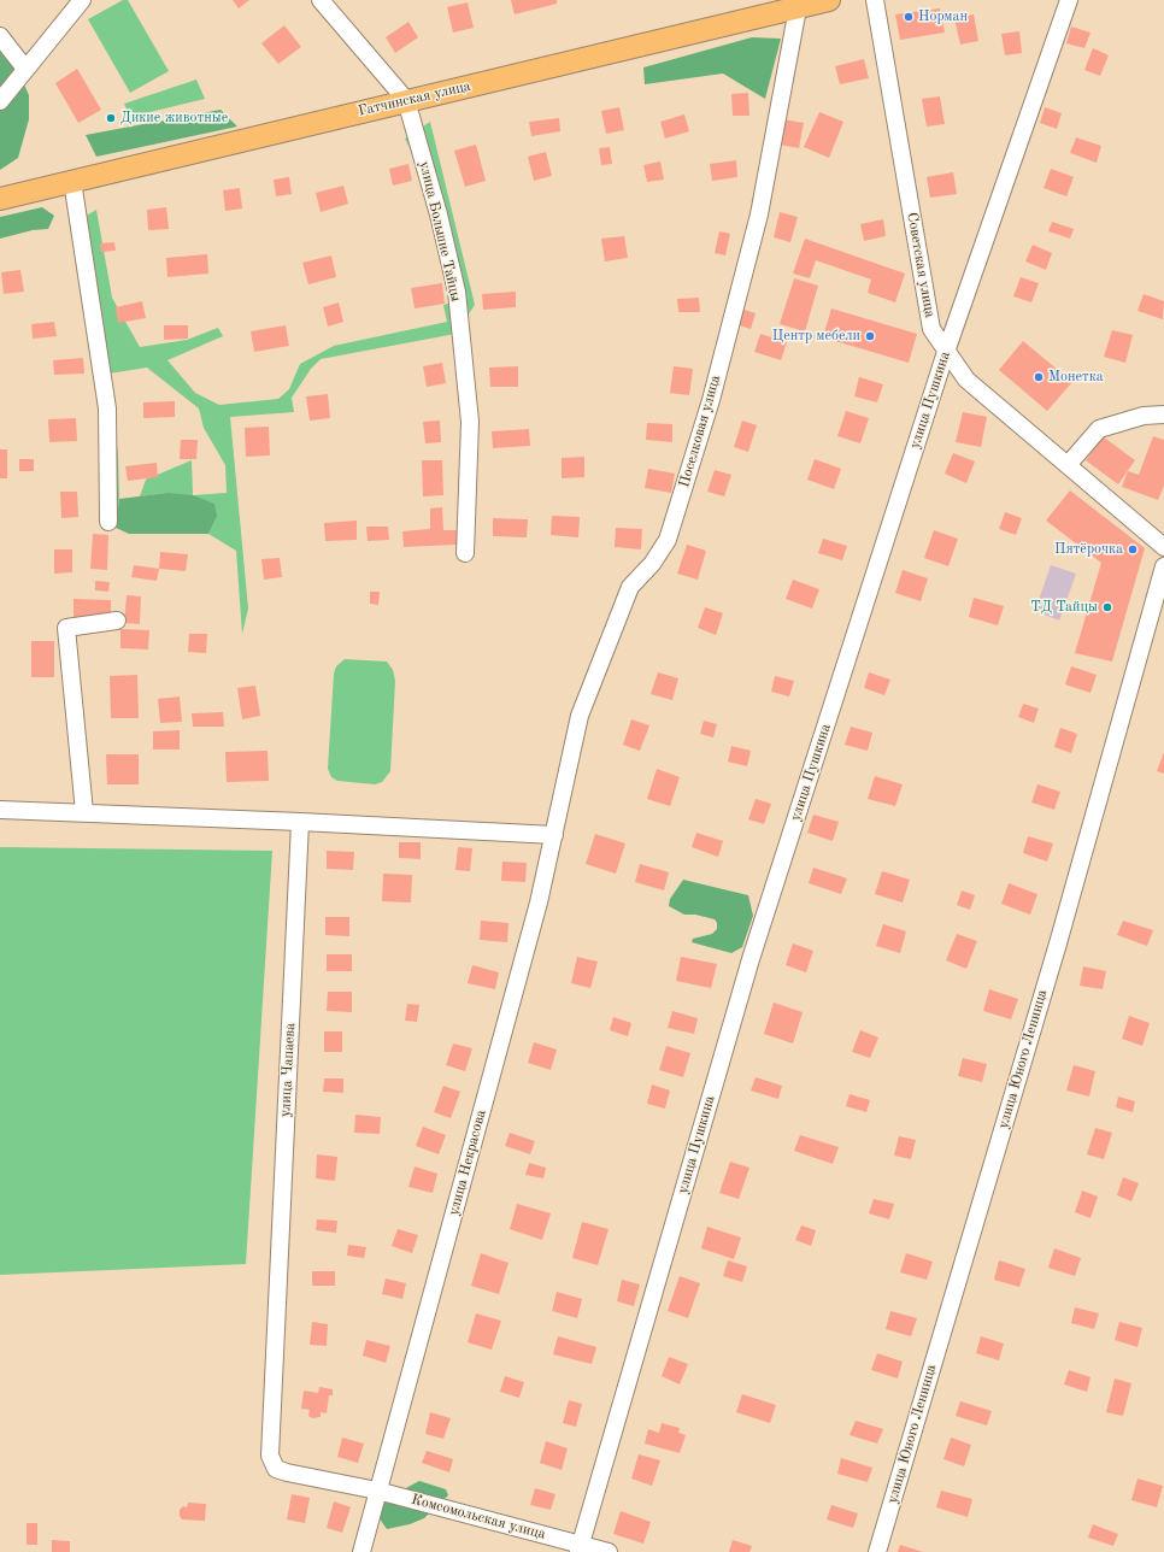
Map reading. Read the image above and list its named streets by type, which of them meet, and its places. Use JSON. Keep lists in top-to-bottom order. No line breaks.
{"streets":{"main road":["Гатчинская улица"],"street":["улица Большие Тайцы","Советская улица","улица Пушкина","Поселковая улица","улица Юного Ленинца","улица Чапаева","улица Некрасова","Комсомольская улица"]},"crossings":[["Гатчинская улица","улица Большие Тайцы"],["Гатчинская улица","Поселковая улица"],["Советская улица","улица Пушкина"],["улица Пушкина","Комсомольская улица"],["Поселковая улица","улица Некрасова"],["улица Чапаева","улица Некрасова"],["улица Чапаева","Комсомольская улица"],["улица Некрасова","Комсомольская улица"]],"places":["Норман","Дикие животные","Центр мебели","Монетка","Пятёрочка","ТД Тайцы"]}
